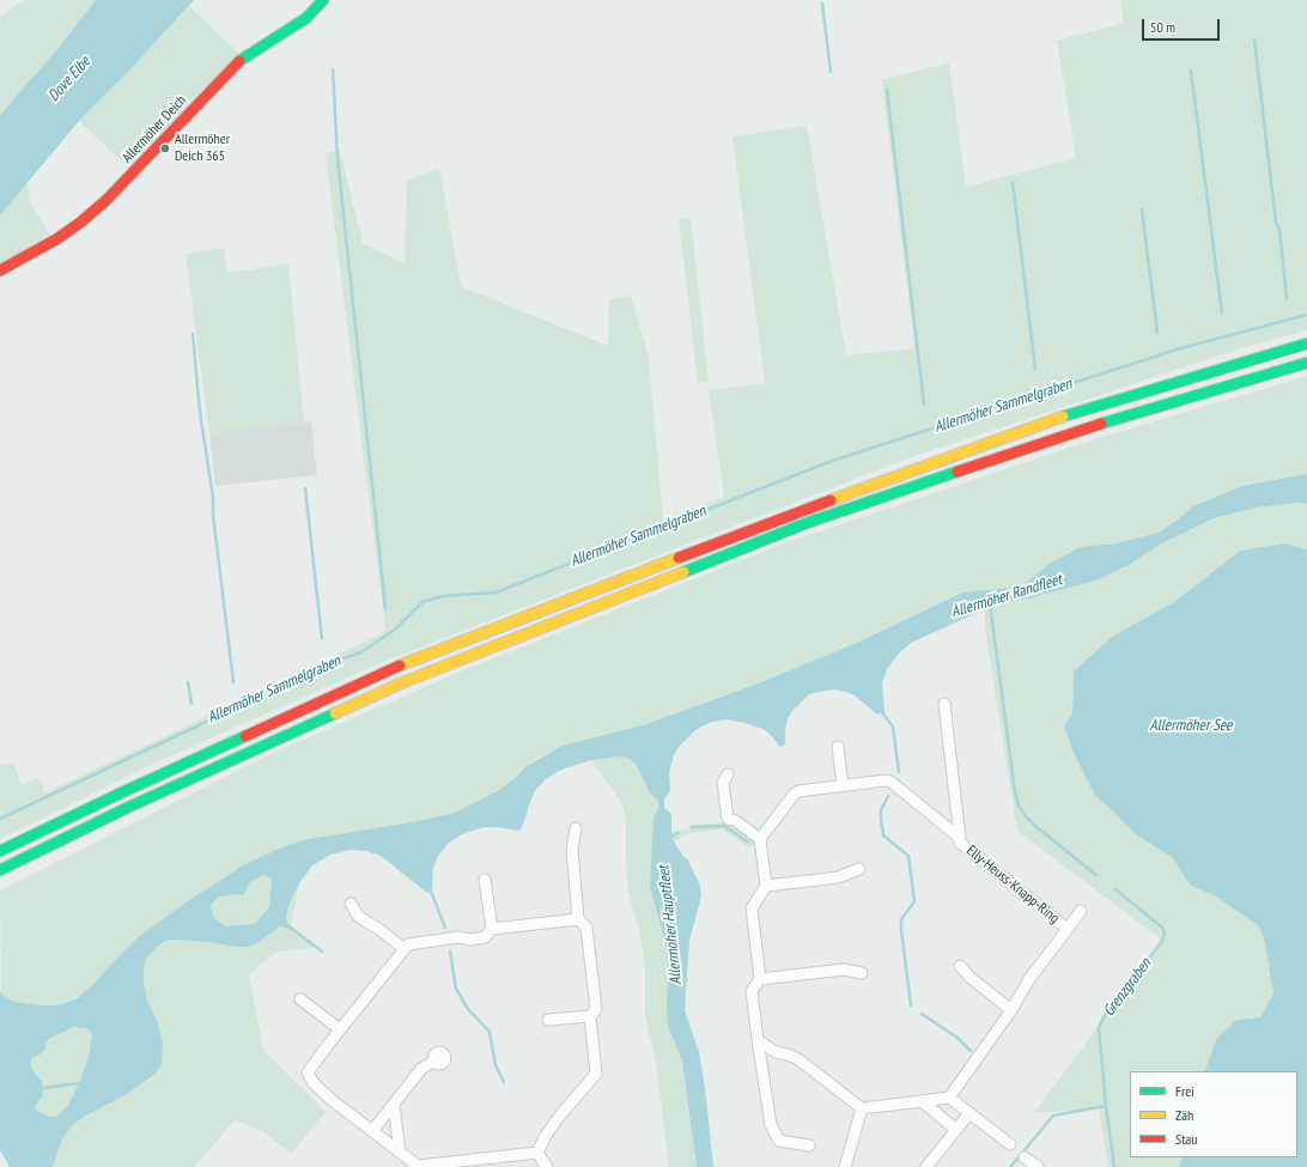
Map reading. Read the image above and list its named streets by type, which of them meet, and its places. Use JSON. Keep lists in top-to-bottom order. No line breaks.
{"streets":{"main road":["Allermöher Deich"],"street":["Elly-Heuss-Knapp-Ring"]},"water":["Dove Elbe","Allermöher Sammelgraben","Allermöher Randfleet","Allermöher See","Allermöher Hauptfleet","Grenzgraben"],"places":["Allermöher Deich 365"],"legend":["Frei","Zäh","Stau"],"scale_bar":"50 m"}
